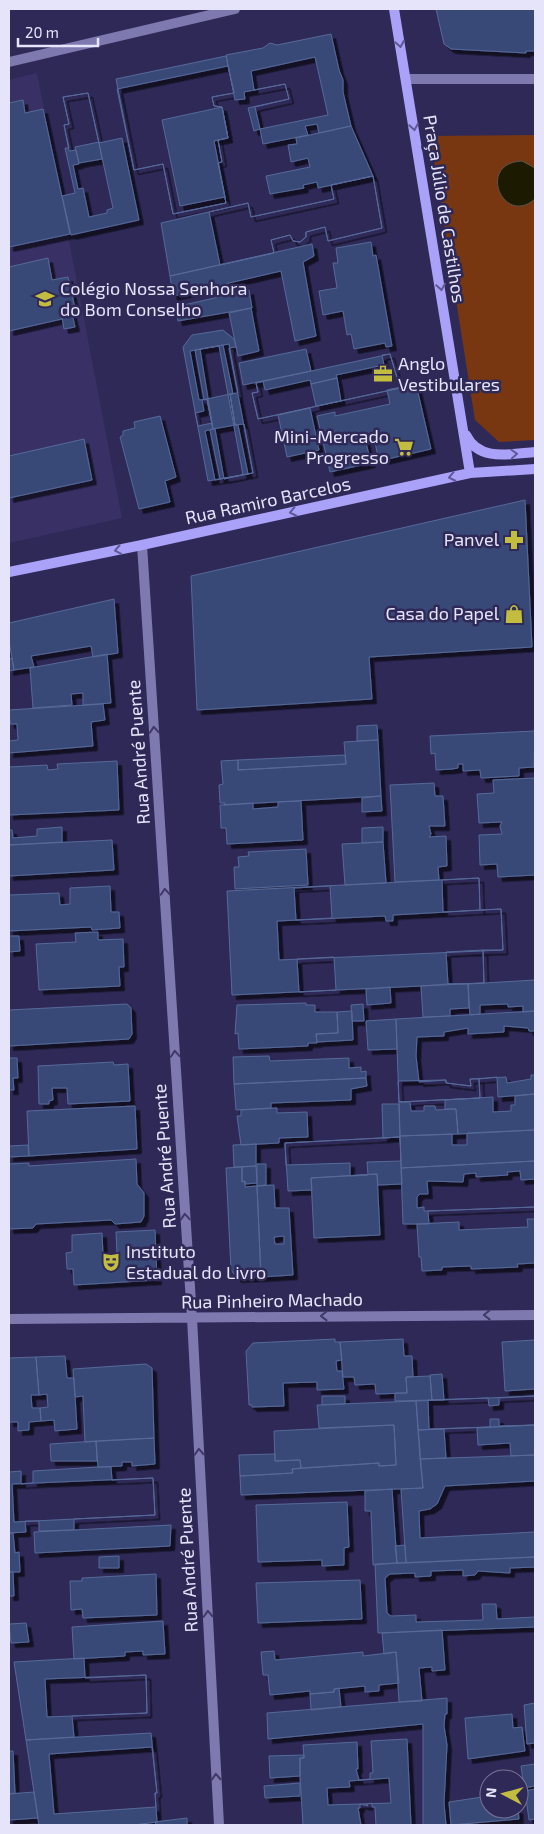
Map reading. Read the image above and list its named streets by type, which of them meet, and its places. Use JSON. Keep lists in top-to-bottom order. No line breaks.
{"streets":{"street":["Praça Júlio de Castilhos","Rua Ramiro Barcelos","Rua André Puente","Rua Pinheiro Machado"]},"crossings":[["Praça Júlio de Castilhos","Rua Ramiro Barcelos"],["Rua Ramiro Barcelos","Rua André Puente"],["Rua André Puente","Rua Pinheiro Machado"]],"one_way":["Praça Júlio de Castilhos","Rua Ramiro Barcelos","Rua André Puente","Rua Pinheiro Machado"],"places":{"school or university":["Colégio Nossa Senhora do Bom Conselho"],"office":["Anglo Vestibulares"],"supermarket":["Mini-Mercado Progresso"],"pharmacy":["Panvel"],"shop":["Casa do Papel"],"theatre":["Instituto Estadual do Livro"]},"scale_bar":"20 m","north":"left"}
